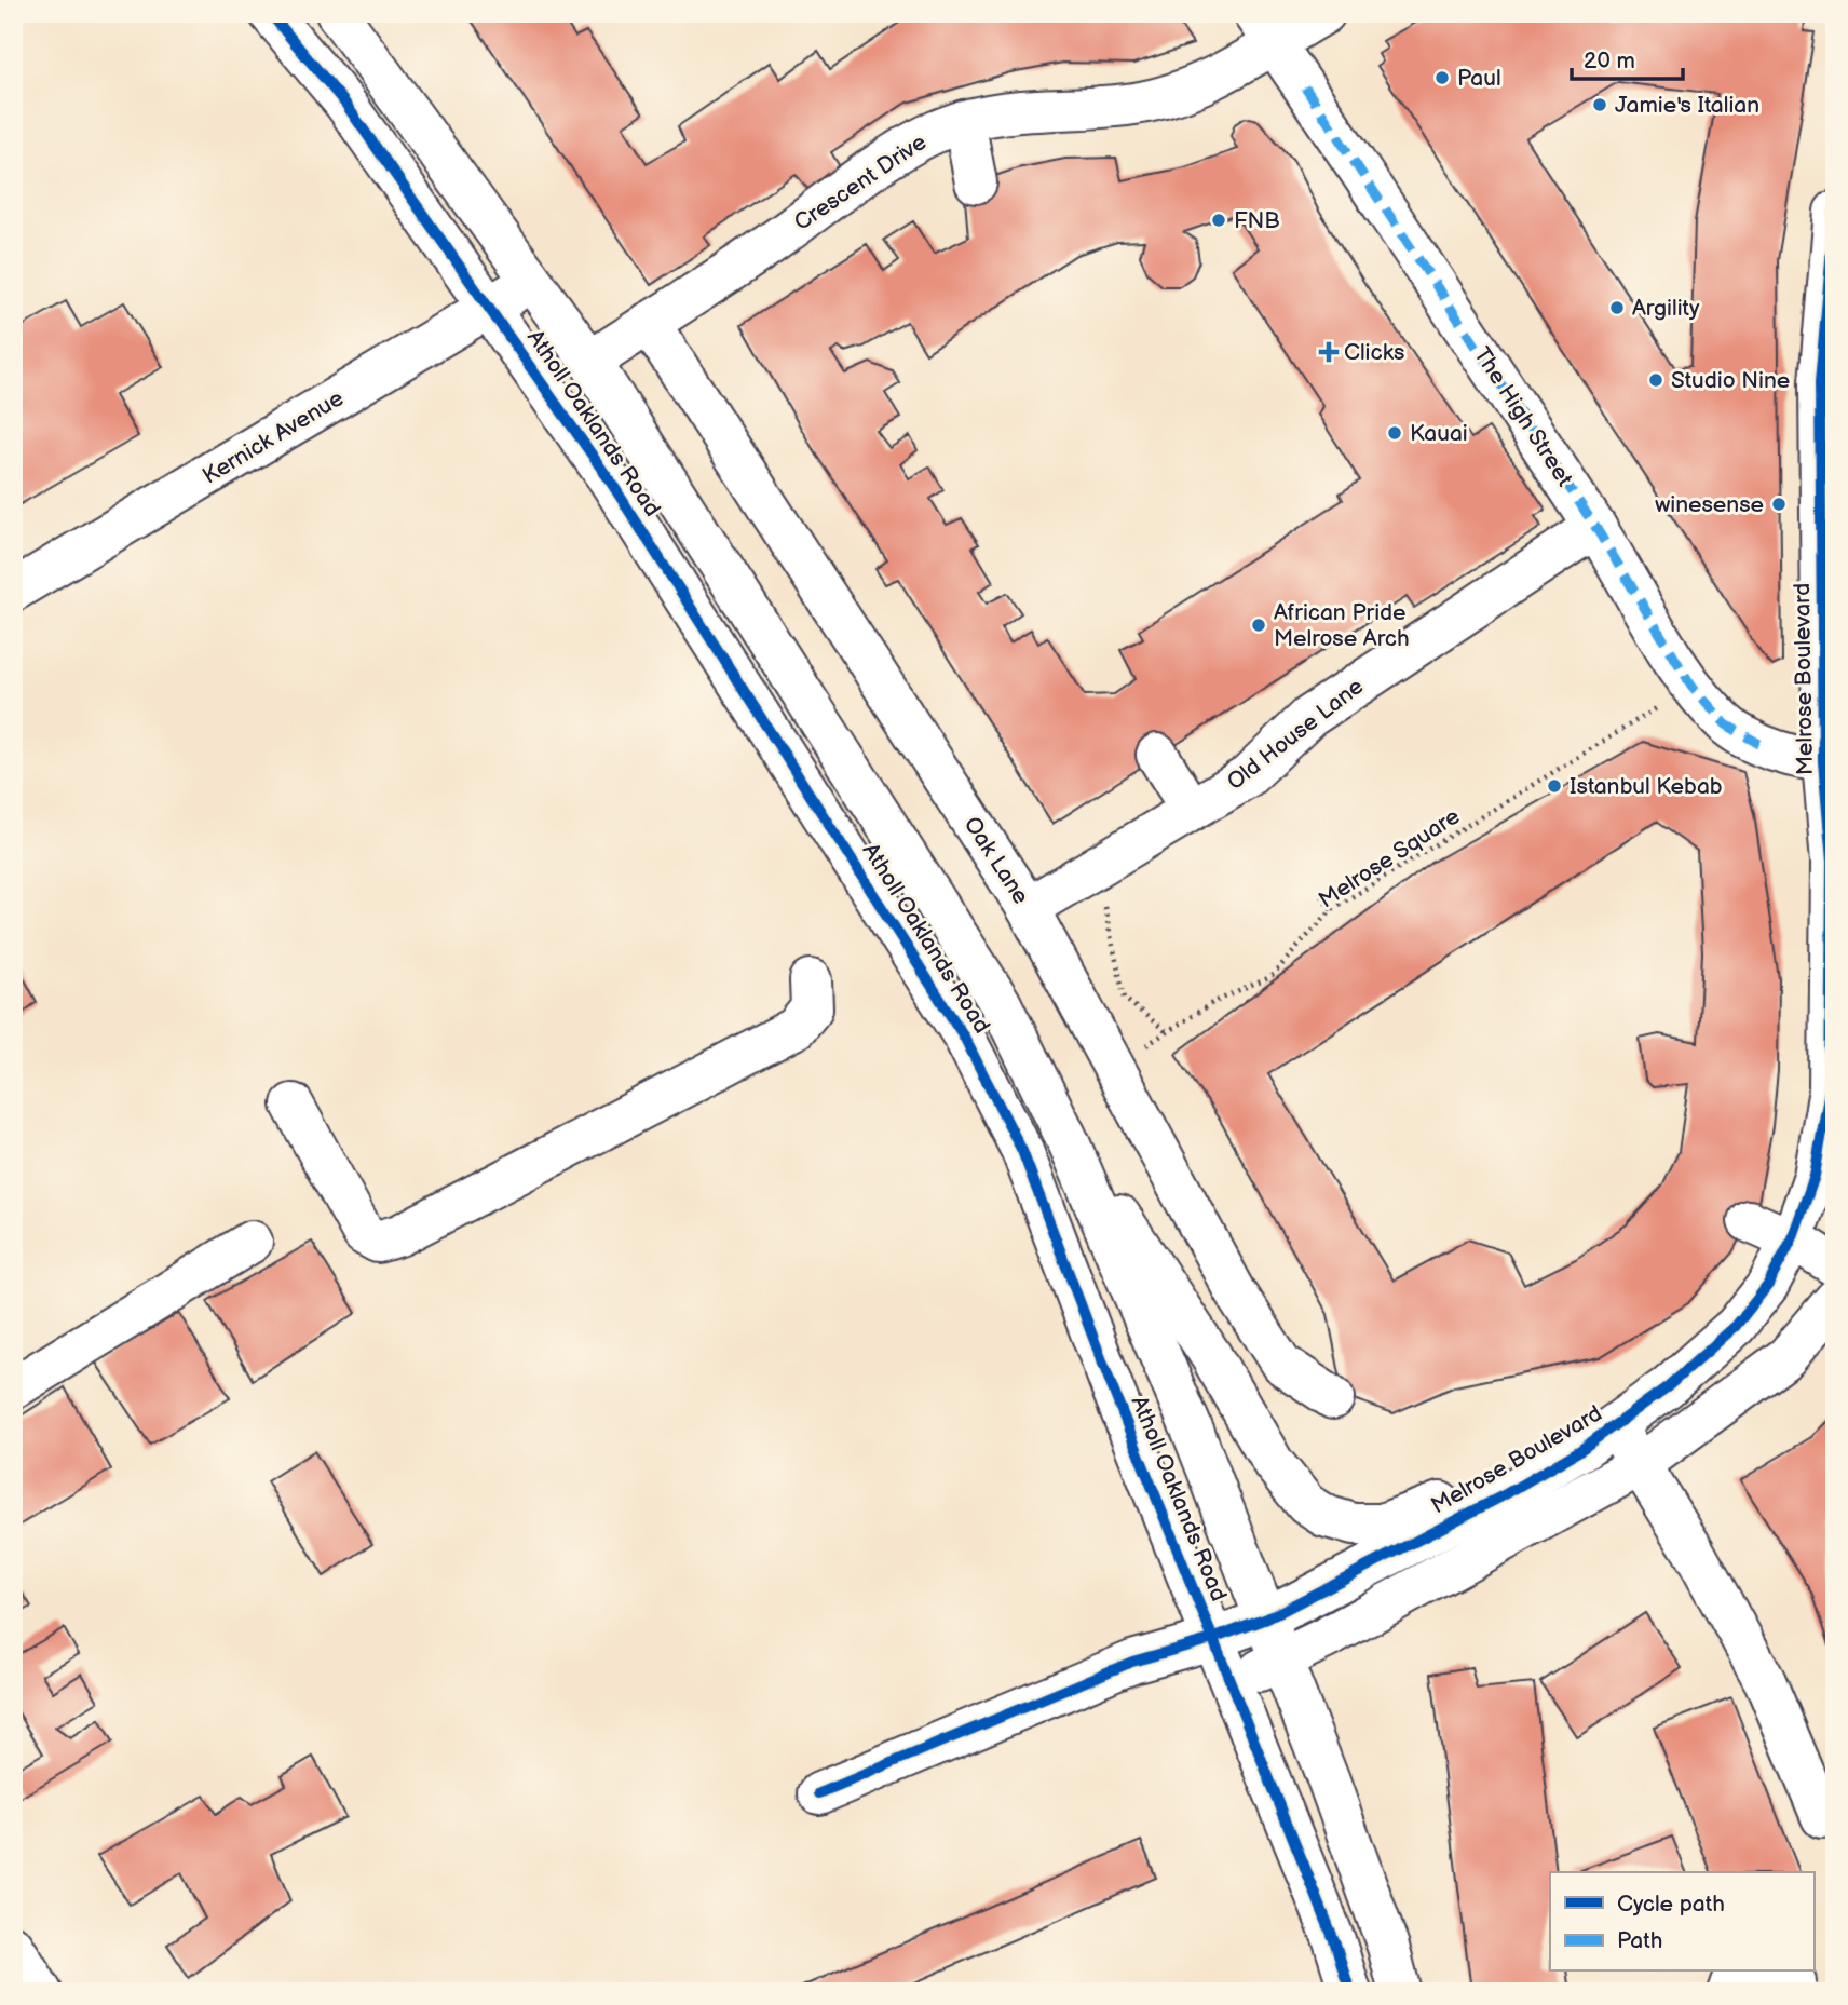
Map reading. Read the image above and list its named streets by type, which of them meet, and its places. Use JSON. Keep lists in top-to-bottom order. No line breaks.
{"streets":{"street":["Crescent Drive","The High Street","Atholl Oaklands Road","Kernick Avenue","Melrose Boulevard","Old House Lane","Oak Lane"],"path":["Melrose Square"]},"crossings":[["Crescent Drive","The High Street"],["Crescent Drive","Atholl Oaklands Road"],["Crescent Drive","Oak Lane"],["The High Street","Melrose Boulevard"],["The High Street","Old House Lane"],["The High Street","Melrose Square"],["Atholl Oaklands Road","Kernick Avenue"],["Atholl Oaklands Road","Melrose Boulevard"],["Old House Lane","Oak Lane"],["Melrose Square","Oak Lane"]],"places":{"other":["Paul","Jamie's Italian","FNB","Argility","Studio Nine","Kauai","winesense","African Pride Melrose Arch","Istanbul Kebab"],"health":["Clicks"]},"legend":["Cycle path","Path"],"scale_bar":"20 m"}
